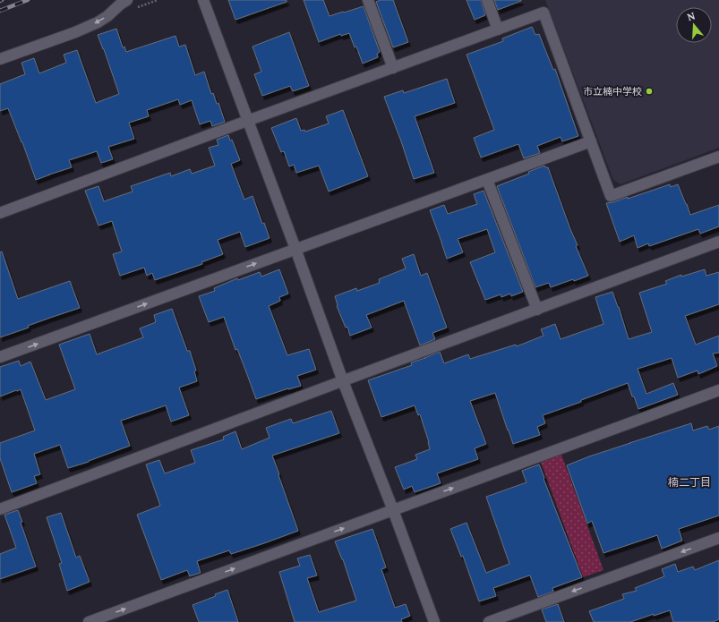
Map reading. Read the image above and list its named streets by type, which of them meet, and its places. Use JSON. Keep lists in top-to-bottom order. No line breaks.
{"districts":["楠二丁目"],"places":["市立楠中学校"],"north":"top"}
